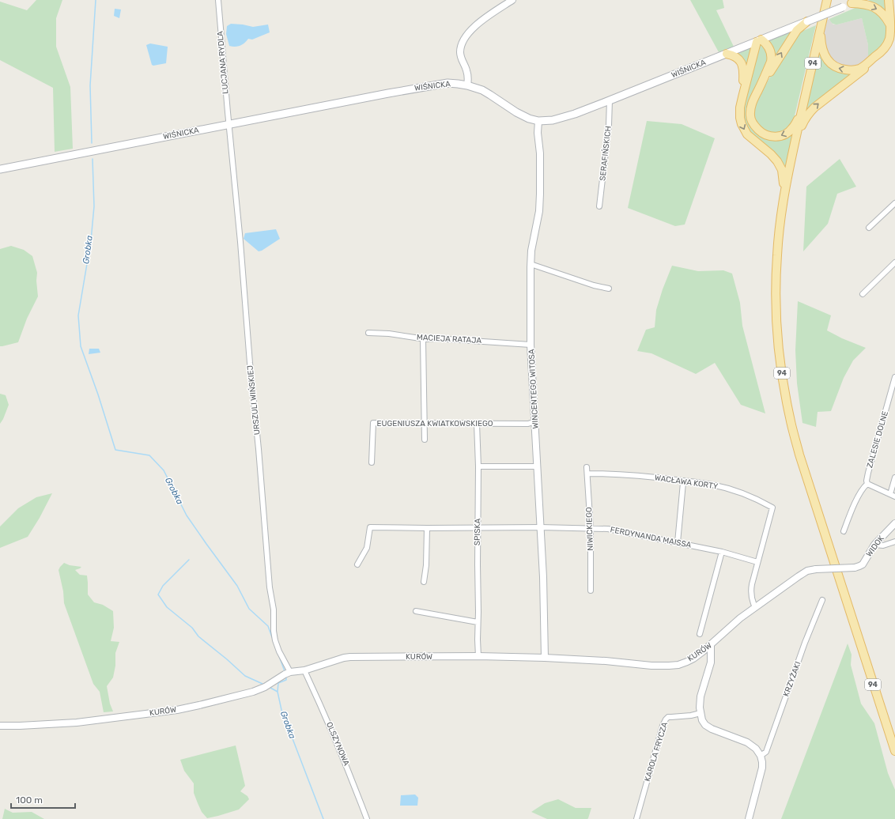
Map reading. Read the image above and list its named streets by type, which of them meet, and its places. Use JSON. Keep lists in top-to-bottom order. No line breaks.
{"streets":{"main road":["94","WIŚNICKA"],"street":["LUCJANA RYDLA","SERAFIŃSKICH","MACIEJA RATAJA","WINCENTEGO WITOSA","URSZULI WIŃSKIEJ","EUGENIUSZA KWIATKOWSKIEGO","ZALESIE DOLNE","WACŁAWA KORTY","NIWICKIEGO","SPISKA","FERDYNANDA MAISSA","WIDOK","KURÓW","KRZYŻAKI","OLSZYNOWA","KAROLA FRYCZA"]},"crossings":[["LUCJANA RYDLA","WIŚNICKA"],["LUCJANA RYDLA","URSZULI WIŃSKIEJ"],["WIŚNICKA","SERAFIŃSKICH"],["WIŚNICKA","WINCENTEGO WITOSA"],["WIŚNICKA","URSZULI WIŃSKIEJ"],["MACIEJA RATAJA","WINCENTEGO WITOSA"],["WINCENTEGO WITOSA","EUGENIUSZA KWIATKOWSKIEGO"],["WINCENTEGO WITOSA","FERDYNANDA MAISSA"],["WINCENTEGO WITOSA","KURÓW"],["URSZULI WIŃSKIEJ","KURÓW"],["EUGENIUSZA KWIATKOWSKIEGO","SPISKA"],["WACŁAWA KORTY","NIWICKIEGO"],["WACŁAWA KORTY","FERDYNANDA MAISSA"],["WACŁAWA KORTY","KURÓW"],["NIWICKIEGO","FERDYNANDA MAISSA"],["SPISKA","FERDYNANDA MAISSA"],["SPISKA","KURÓW"],["WIDOK","KURÓW"],["KURÓW","OLSZYNOWA"]],"water":["Grobka"],"scale_bar":"100 m"}
